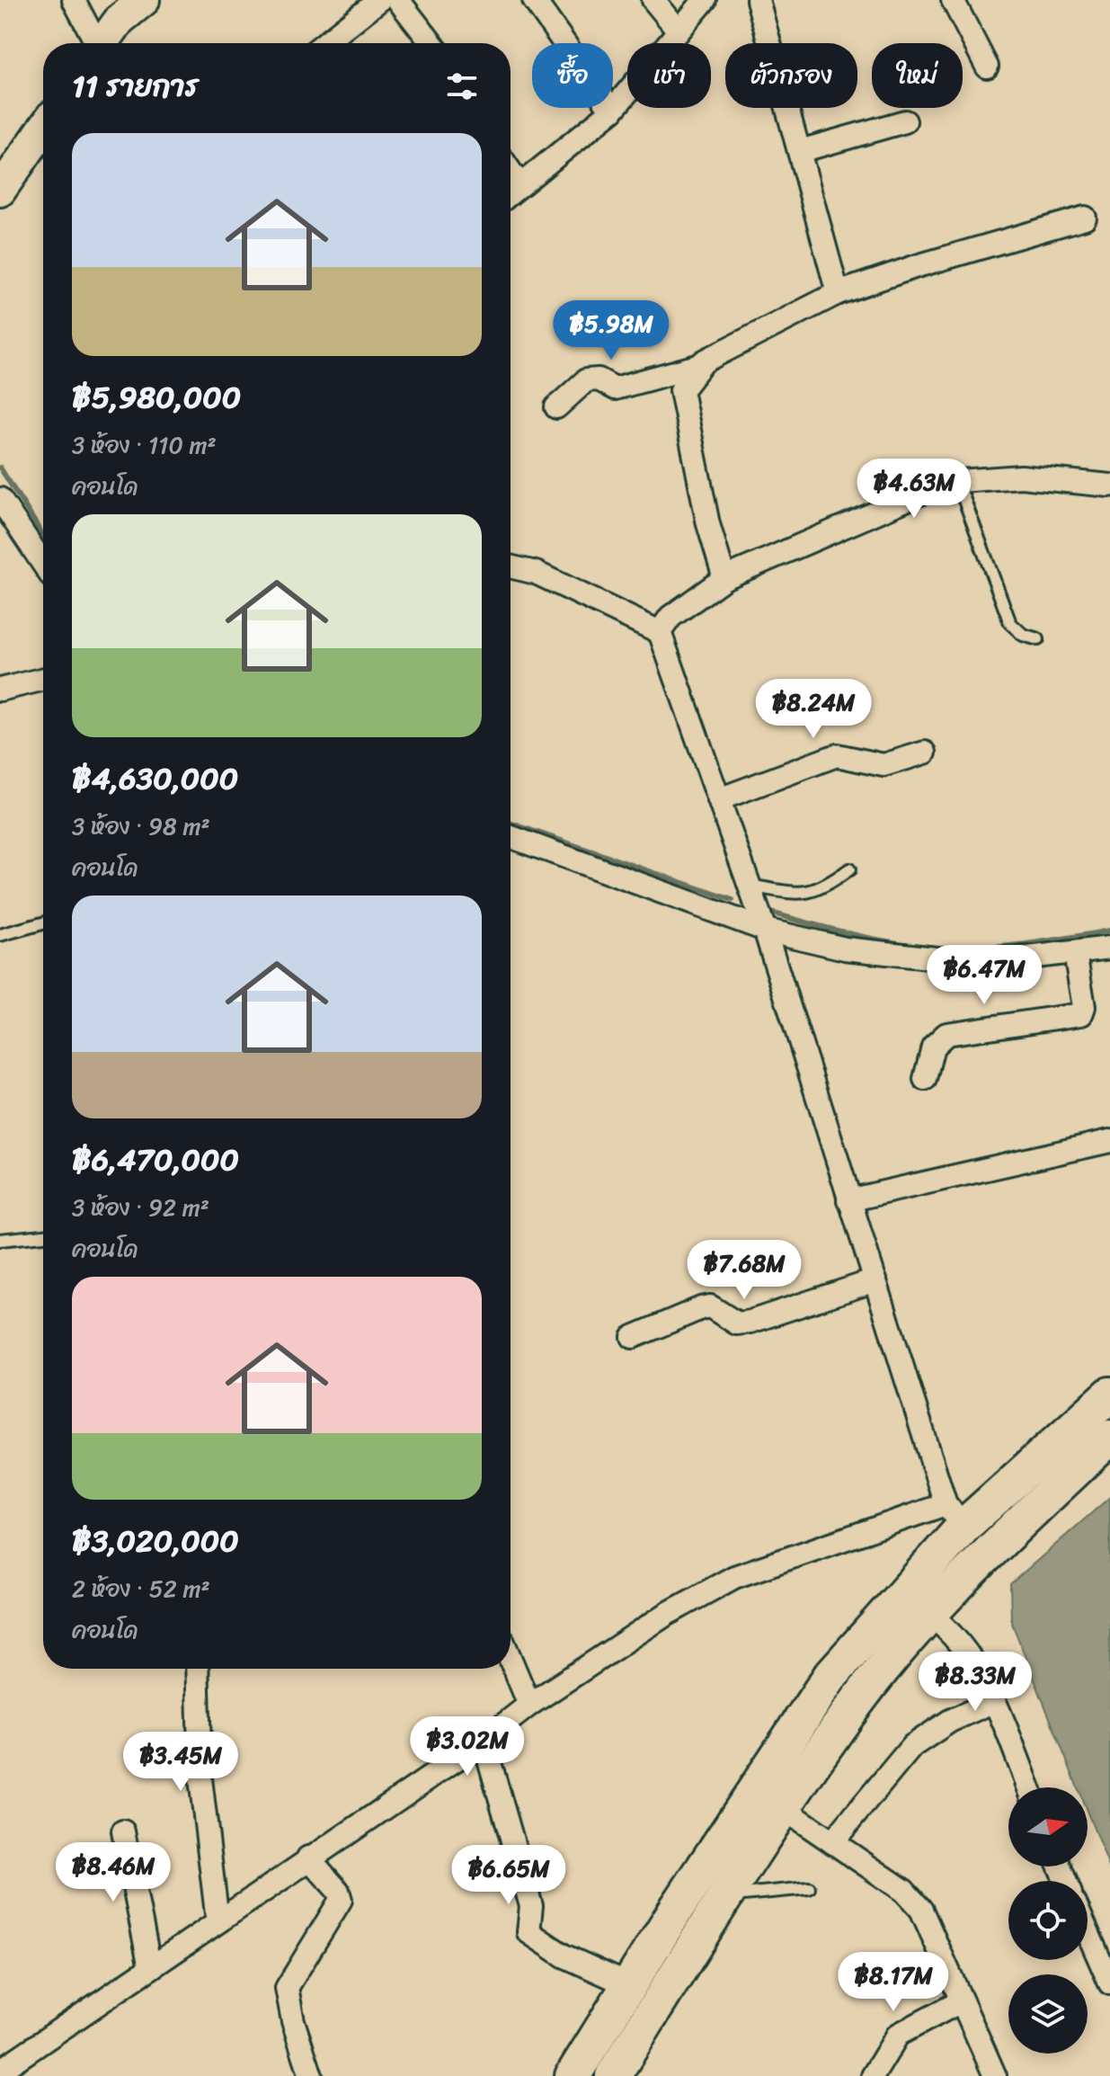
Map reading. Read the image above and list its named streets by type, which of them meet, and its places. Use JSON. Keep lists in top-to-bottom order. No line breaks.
{"north":"right","page":{"chip":["ซื้อ","เช่า","ตัวกรอง","ใหม่"],"heading":"11 รายการ","list":[{"name":"฿5,980,000","note":"3 ห้อง · 110 m² · คอนโด"},{"name":"฿4,630,000","note":"3 ห้อง · 98 m² · คอนโด"},{"name":"฿6,470,000","note":"3 ห้อง · 92 m² · คอนโด"},{"name":"฿3,020,000","note":"2 ห้อง · 52 m² · คอนโด"}],"price":["฿5.98M","฿4.63M","฿8.24M","฿6.47M","฿7.68M","฿8.33M","฿3.02M","฿3.45M","฿8.46M","฿6.65M","฿8.17M"]}}
